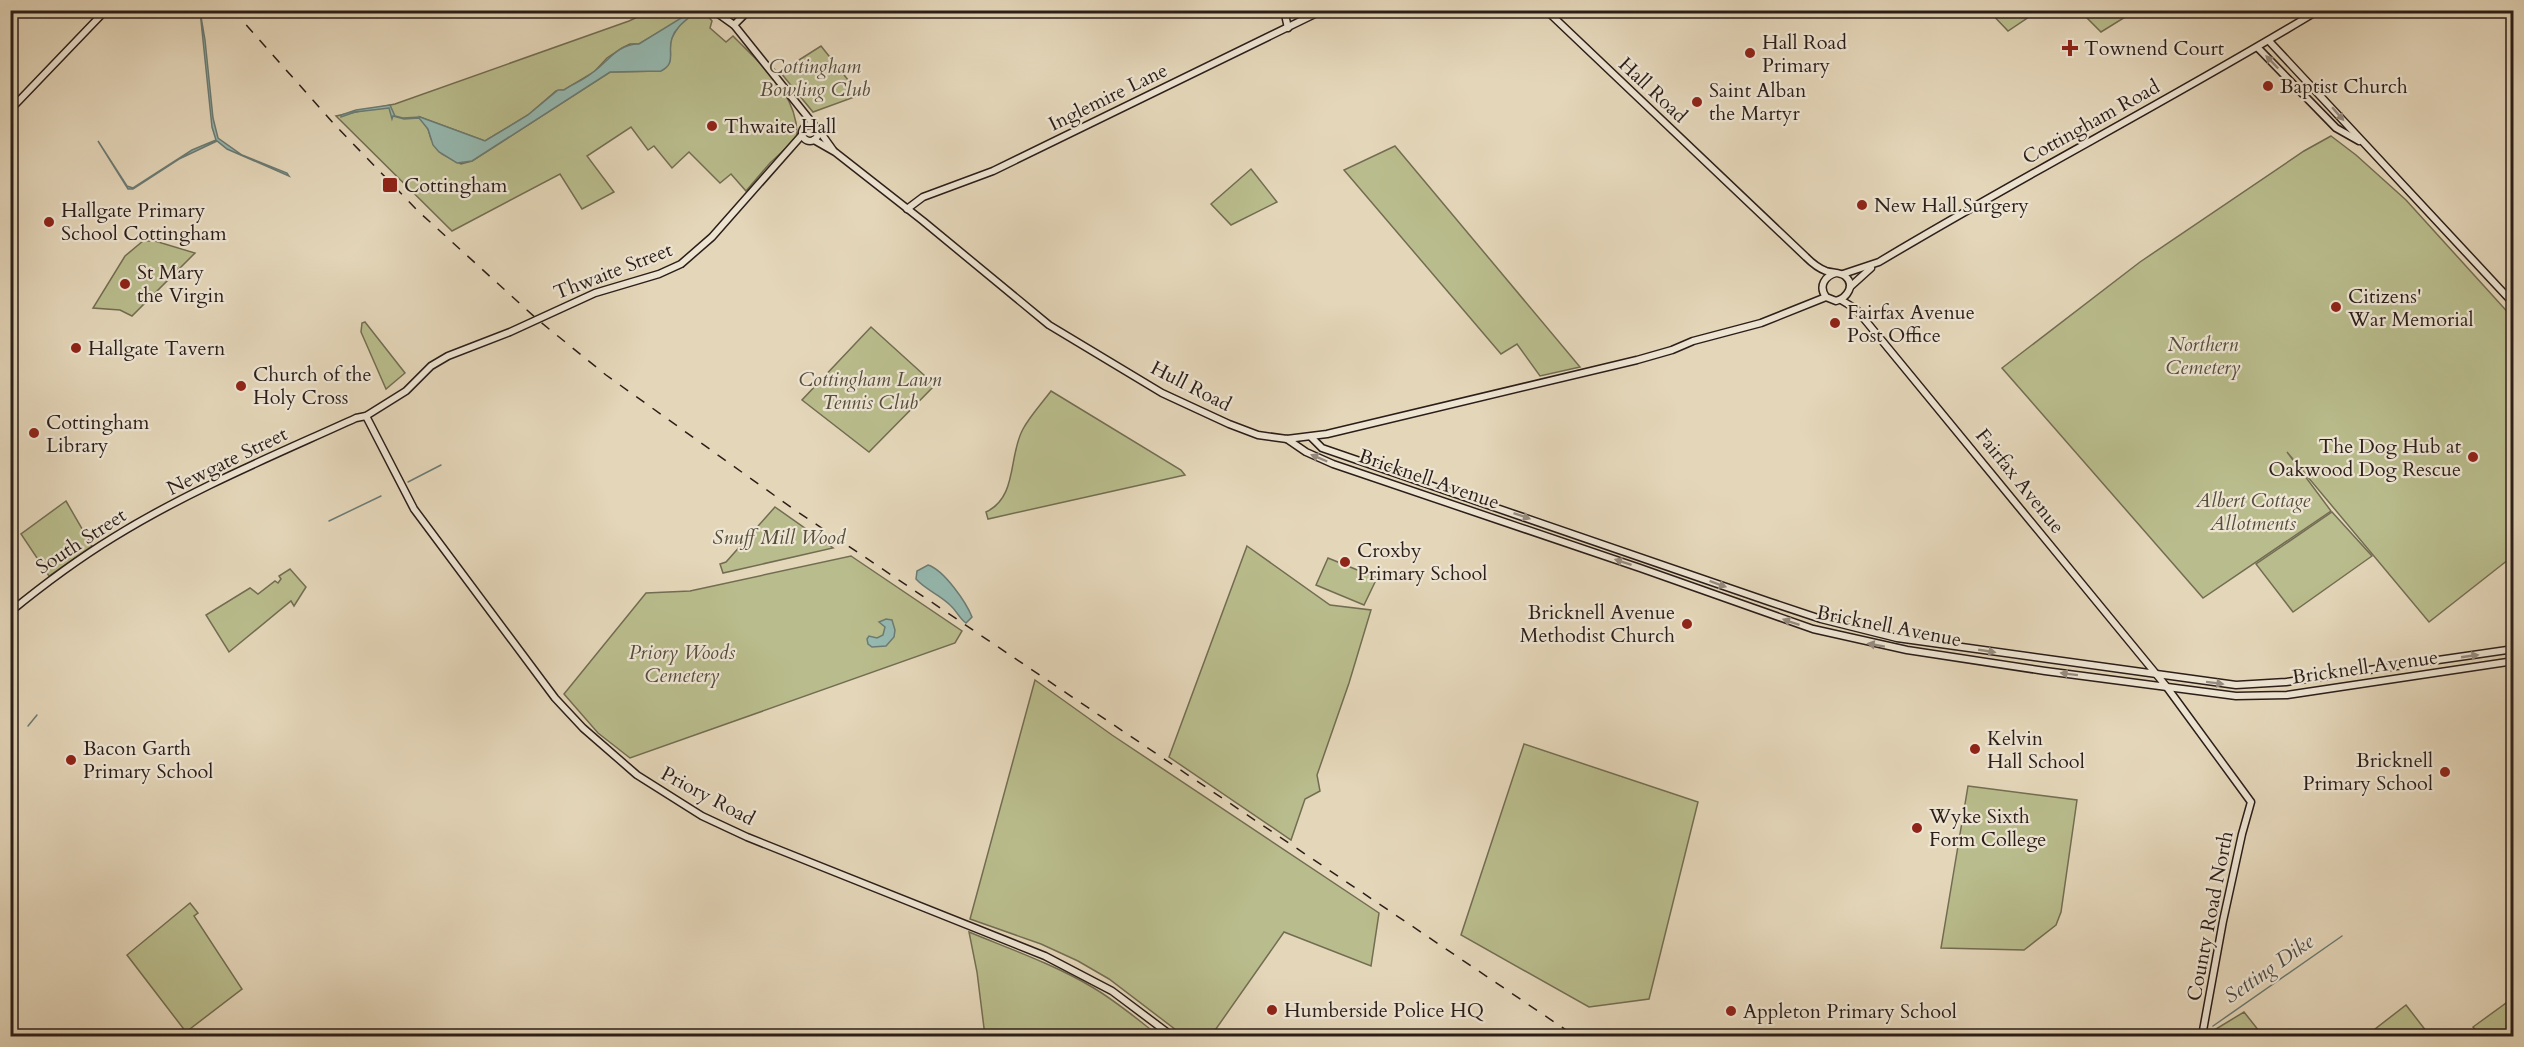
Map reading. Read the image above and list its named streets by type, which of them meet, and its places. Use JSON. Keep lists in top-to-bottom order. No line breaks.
{"streets":{"street":["Hall Road","Inglemire Lane","Cottingham Road","Thwaite Street","Hull Road","Newgate Street","Bricknell Avenue","Fairfax Avenue","South Street","Priory Road","County Road North"]},"crossings":[["Hall Road","Cottingham Road"],["Hall Road","Fairfax Avenue"],["Inglemire Lane","Hull Road"],["Cottingham Road","Fairfax Avenue"],["Thwaite Street","Hull Road"],["Thwaite Street","Newgate Street"],["Hull Road","Bricknell Avenue"],["Newgate Street","South Street"],["Newgate Street","Priory Road"],["Bricknell Avenue","Fairfax Avenue"],["Fairfax Avenue","County Road North"]],"water":["Setting Dike"],"parks":["Cottingham Bowling Club","Northern Cemetery","Cottingham Lawn Tennis Club","Albert Cottage Allotments","Snuff Mill Wood","Priory Woods Cemetery"],"places":{"health":["Townend Court"],"other":["Hall Road Primary","Baptist Church","Saint Alban the Martyr","Thwaite Hall","New Hall Surgery","Hallgate Primary School Cottingham","St Mary the Virgin","Citizens' War Memorial","Fairfax Avenue Post Office","Hallgate Tavern","Church of the Holy Cross","Cottingham Library","The Dog Hub at Oakwood Dog Rescue","Croxby Primary School","Bricknell Avenue Methodist Church","Kelvin Hall School","Bacon Garth Primary School","Bricknell Primary School","Wyke Sixth Form College","Humberside Police HQ","Appleton Primary School"],"transit":["Cottingham"]}}
